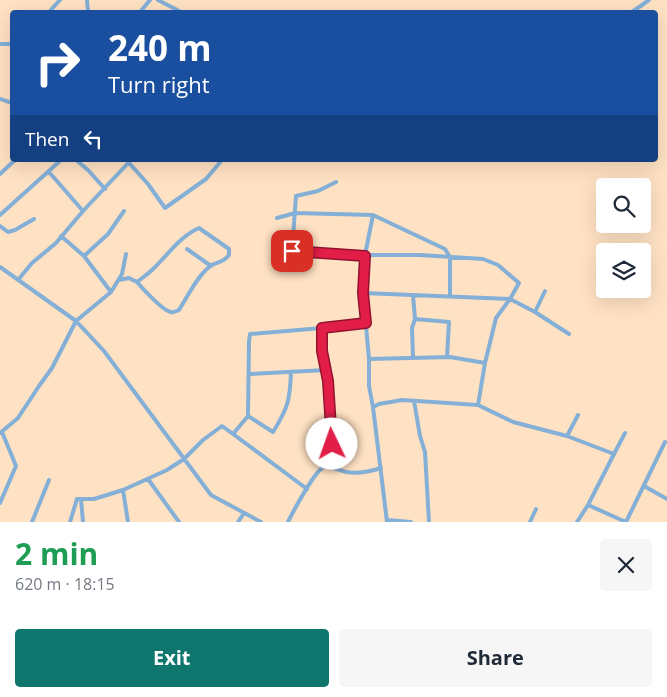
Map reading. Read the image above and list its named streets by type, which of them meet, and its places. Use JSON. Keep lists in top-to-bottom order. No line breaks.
{"page":{"turn":["240 m","Turn right"],"then":"Then","heading":["2 min","620 m · 18:15"],"buttons":["Exit","Share"]}}
